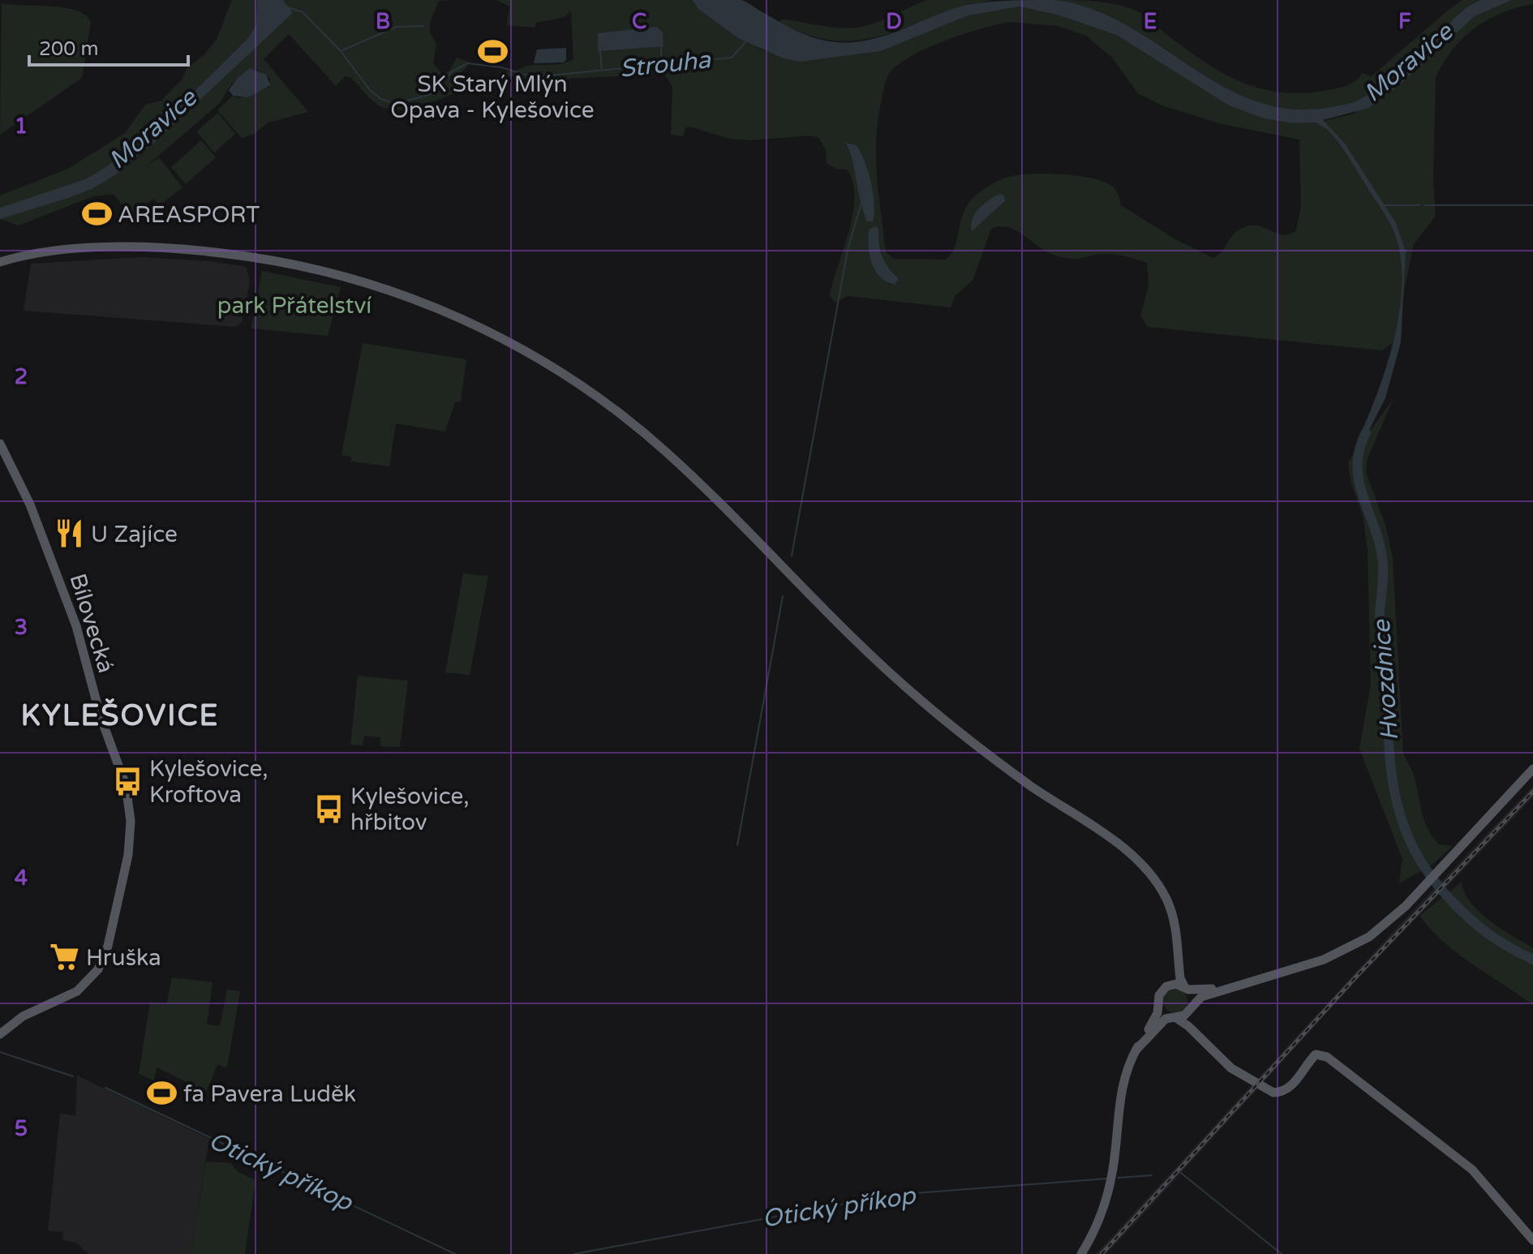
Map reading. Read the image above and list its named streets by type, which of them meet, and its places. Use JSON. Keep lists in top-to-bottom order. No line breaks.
{"streets":{"main road":["Bílovecká"]},"districts":["KYLEŠOVICE"],"water":["Moravice","Strouha","Hvozdnice","Otický příkop"],"parks":["park Přátelství"],"places":{"sports":["SK Starý Mlýn Opava - Kylešovice","AREASPORT","fa Pavera Luděk"],"restaurant":["U Zajíce"],"bus stop":["Kylešovice, Kroftova","Kylešovice, hřbitov"],"supermarket":["Hruška"]},"scale_bar":"200 m","grid":{"columns":["B","C","D","E","F"],"rows":["1","2","3","4","5"]}}
